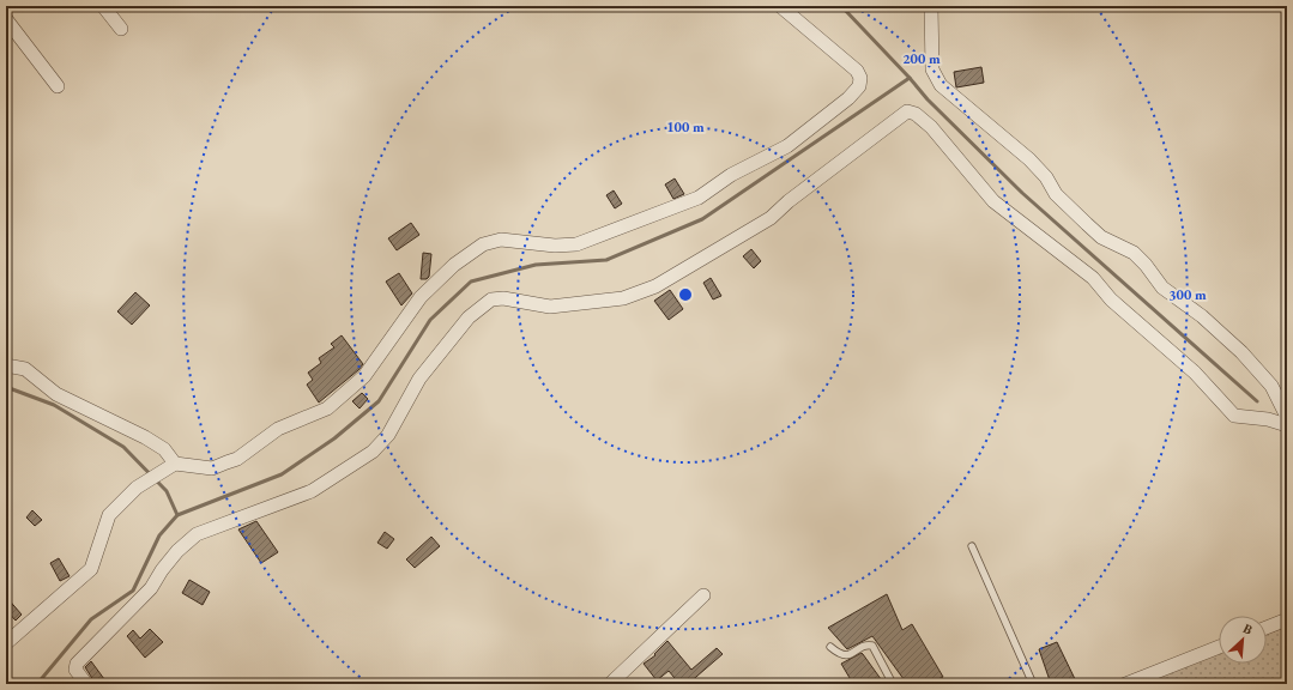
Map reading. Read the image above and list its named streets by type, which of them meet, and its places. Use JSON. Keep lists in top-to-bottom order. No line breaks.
{"north":"top right","rings":["200 m","100 m","300 m"]}
